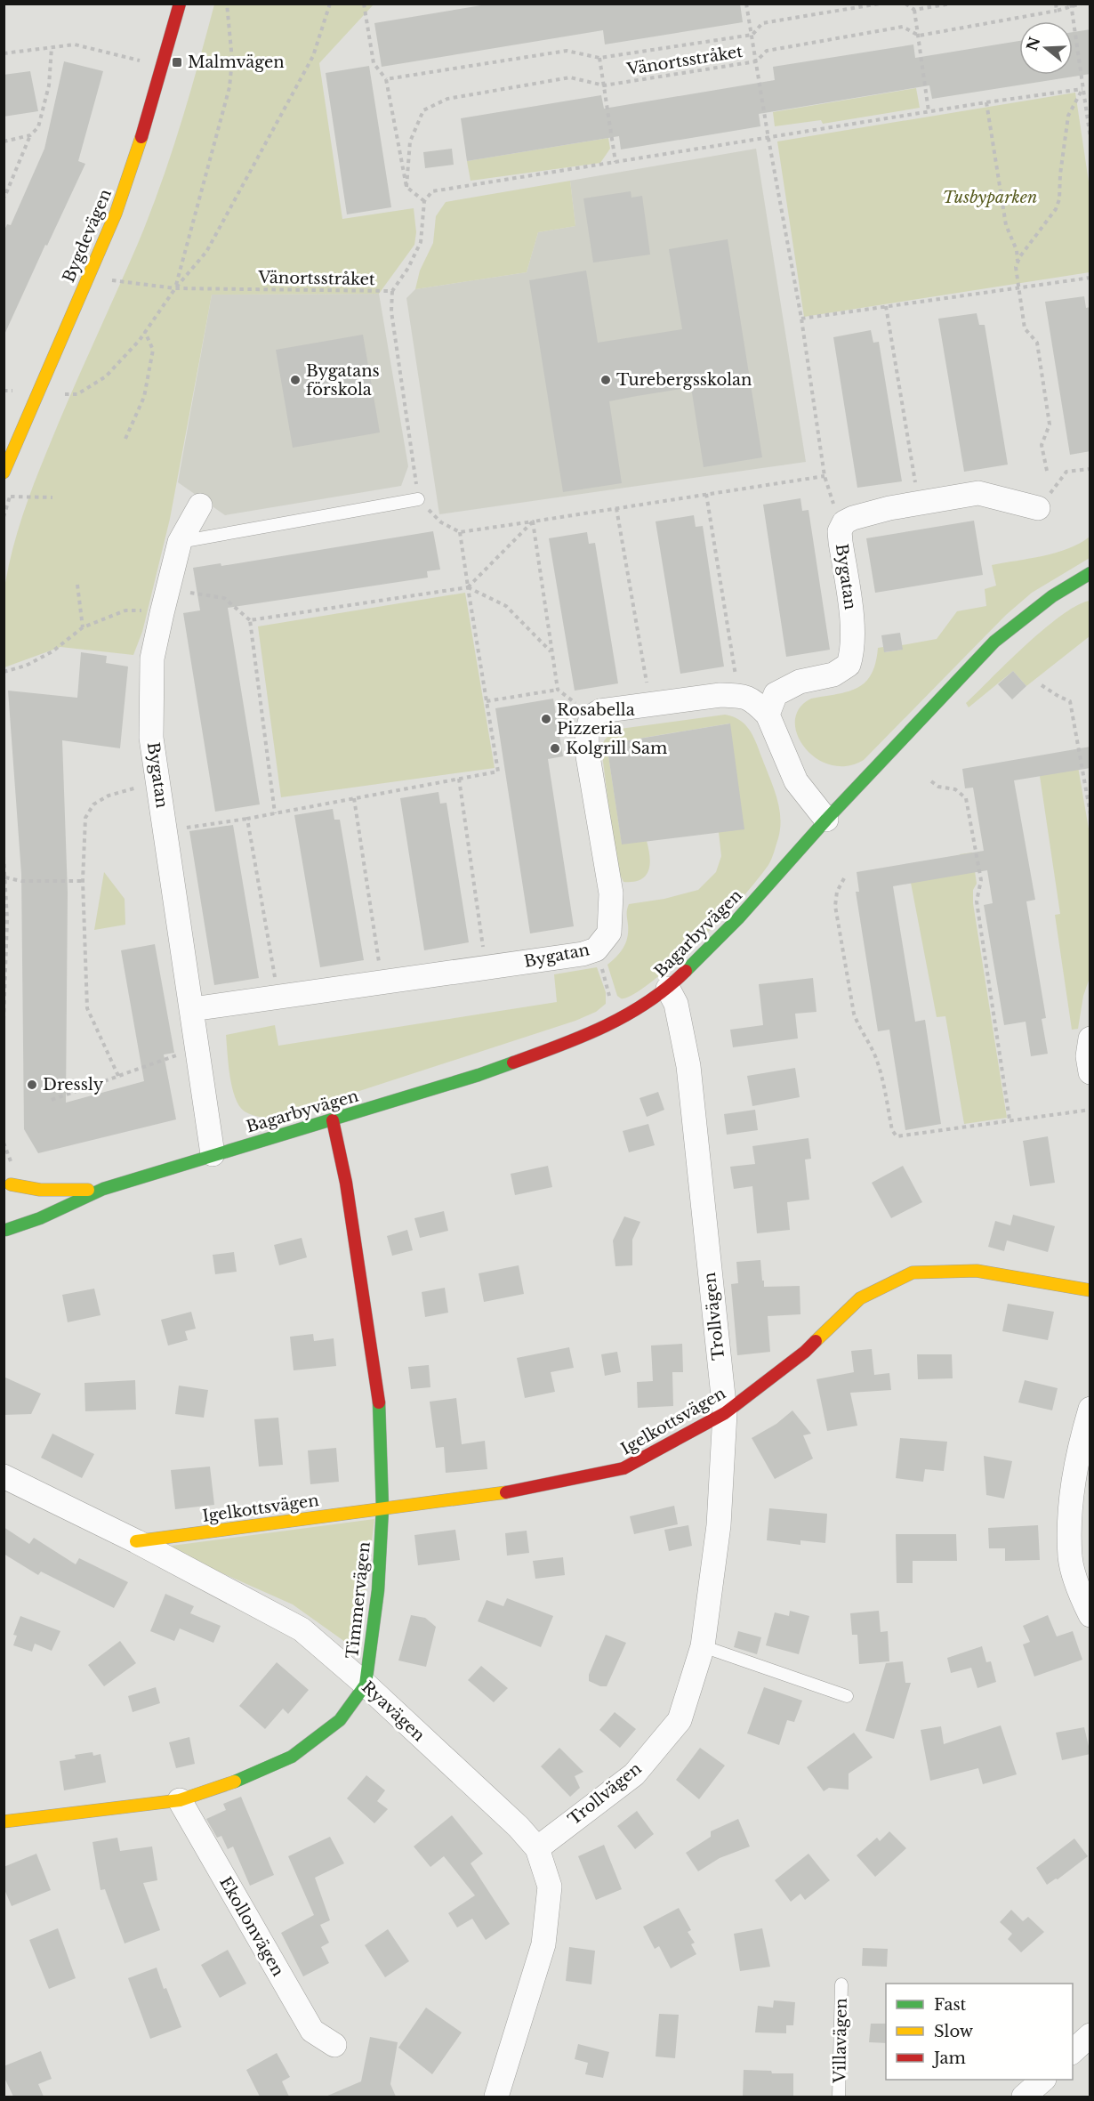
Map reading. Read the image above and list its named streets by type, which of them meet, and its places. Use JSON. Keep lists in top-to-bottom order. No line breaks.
{"streets":{"street":["Bygdevägen","Bygatan","Bagarbyvägen","Trollvägen","Igelkottsvägen","Timmervägen","Ryavägen","Ekollonvägen"],"lane":["Villavägen"],"path":["Vänortsstråket"]},"crossings":[["Bygatan","Bagarbyvägen"],["Bagarbyvägen","Trollvägen"],["Bagarbyvägen","Timmervägen"],["Trollvägen","Igelkottsvägen"],["Trollvägen","Ryavägen"],["Igelkottsvägen","Timmervägen"],["Igelkottsvägen","Ryavägen"],["Timmervägen","Ryavägen"],["Timmervägen","Ekollonvägen"]],"parks":["Tusbyparken"],"places":{"transit":["Malmvägen"],"other":["Bygatans förskola","Turebergsskolan","Rosabella Pizzeria","Kolgrill Sam","Dressly"]},"legend":["Fast","Slow","Jam"],"north":"left"}
